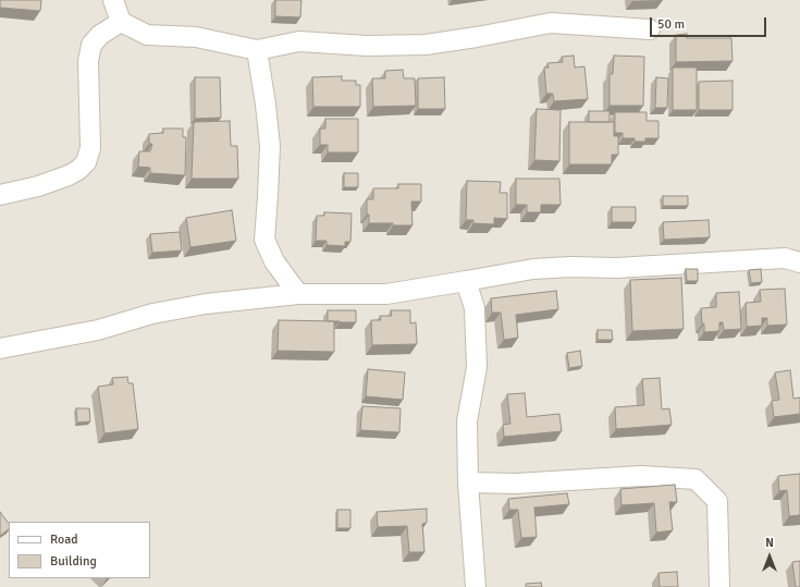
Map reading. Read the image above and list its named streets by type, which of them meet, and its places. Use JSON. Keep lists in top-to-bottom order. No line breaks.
{"legend":["Road","Building"],"scale_bar":"50 m","north":"top"}
